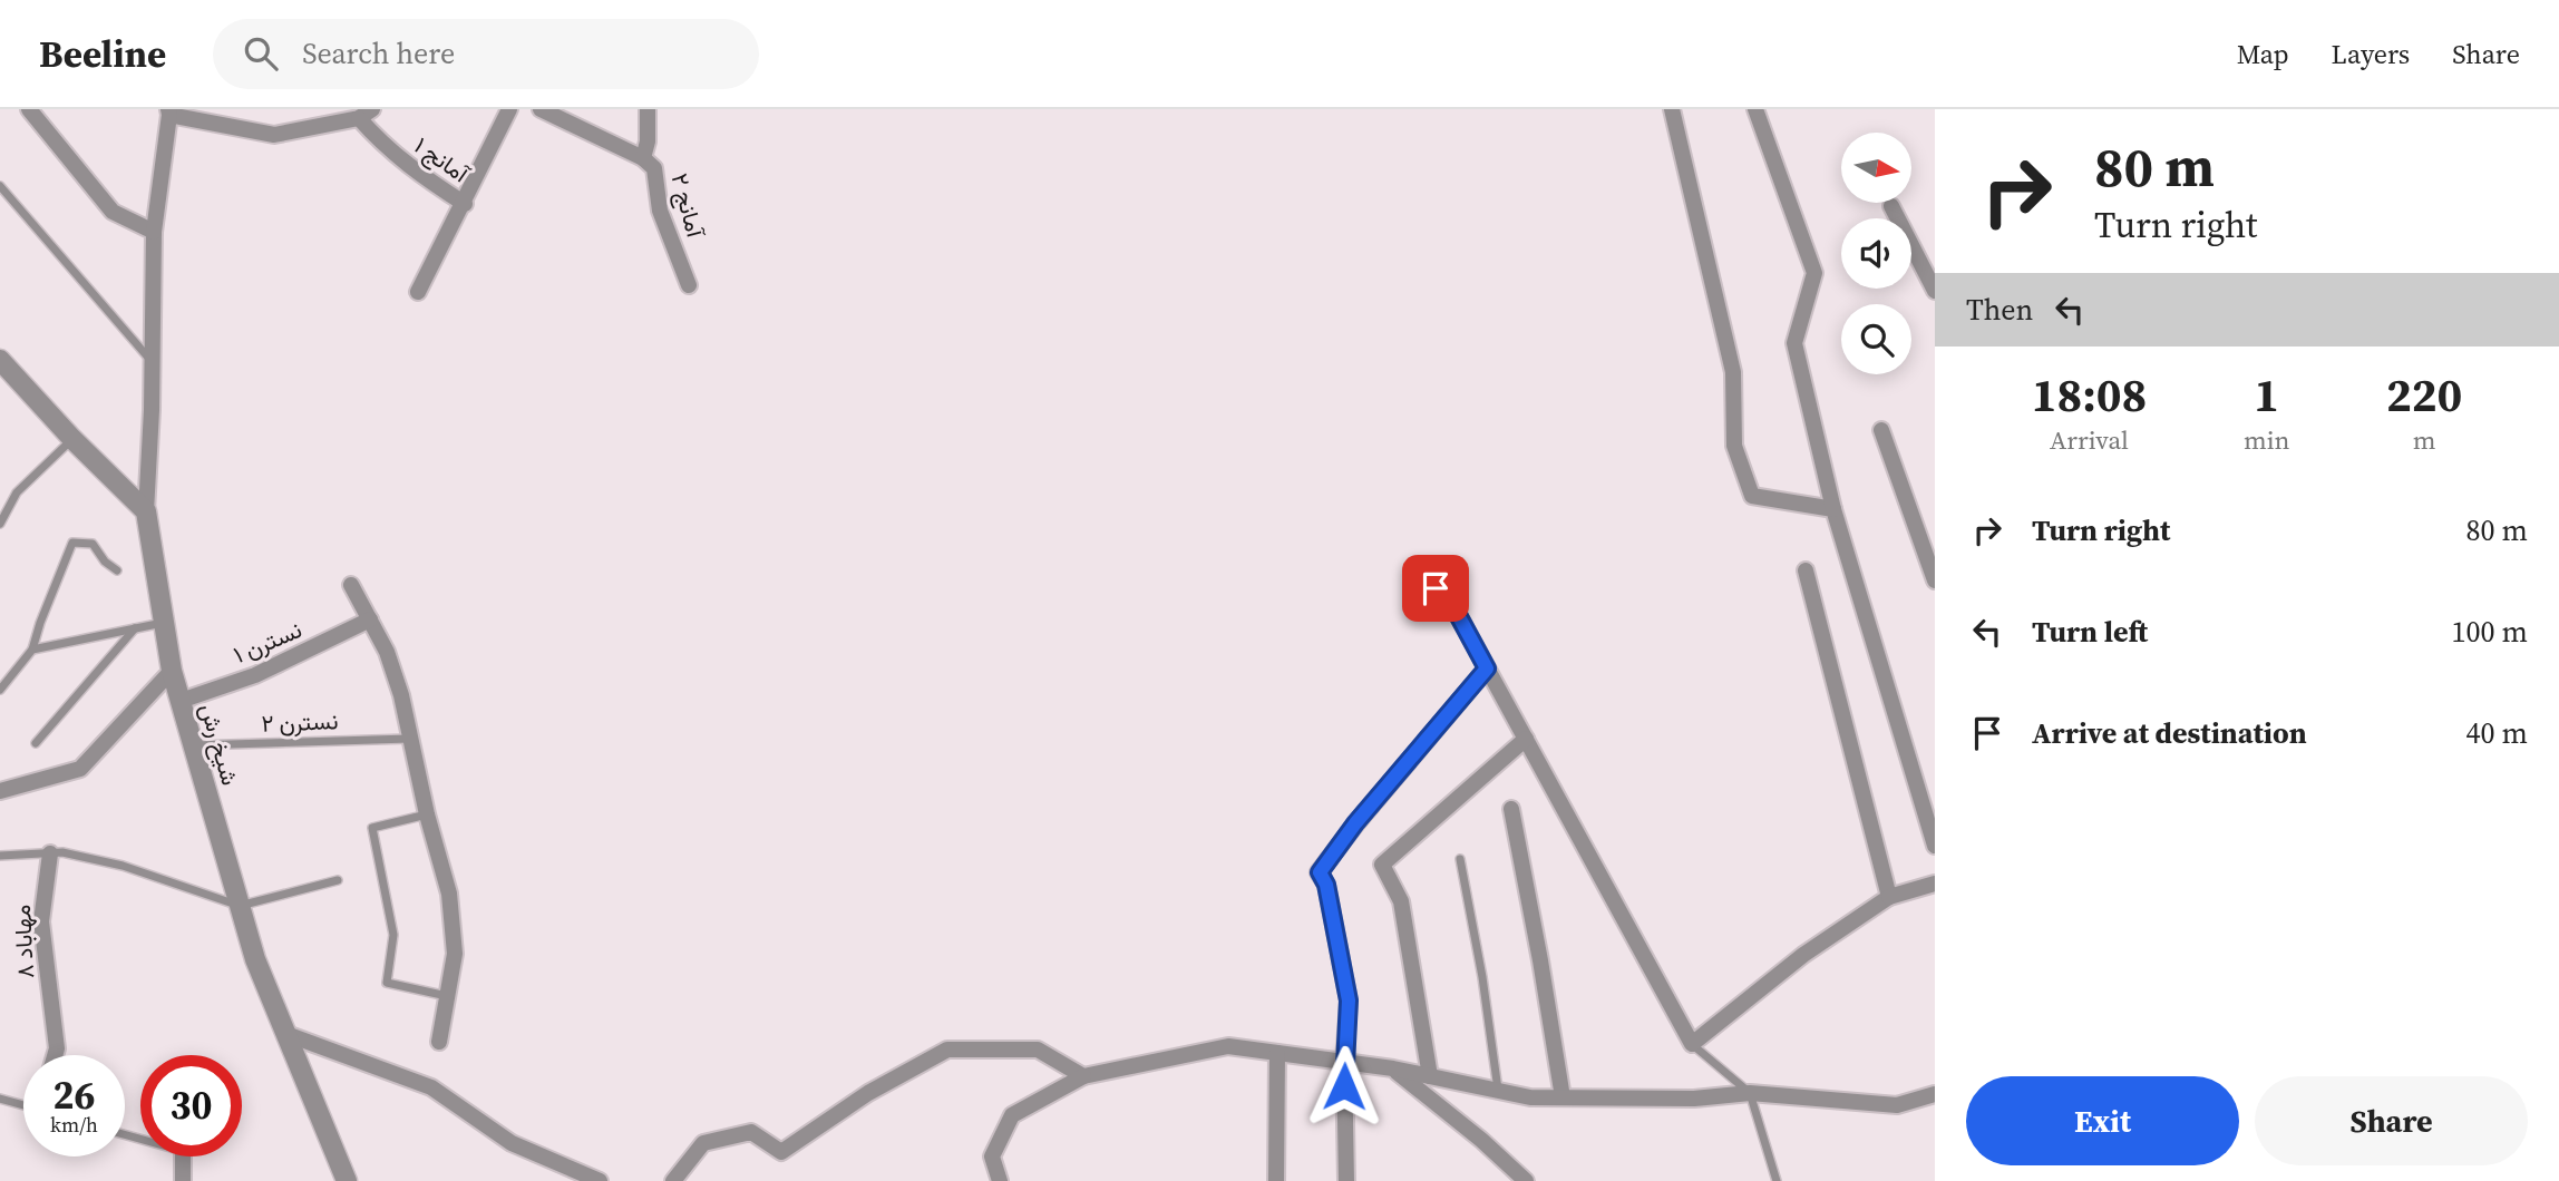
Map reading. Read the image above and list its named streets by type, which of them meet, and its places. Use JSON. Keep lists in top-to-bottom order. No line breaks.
{"streets":{"street":["آمانج ۱","آمانج ۲","نسترن ۱","شیخ رش","مهاباد ۸"],"lane":["نسترن ۲"]},"crossings":[["نسترن ۱","شیخ رش"],["نسترن ۲","شیخ رش"]],"north":"right","page":{"header":"Beeline","search":"Search here","nav":["Map","Layers","Share"],"turn":["80 m","Turn right"],"then":"Then","eta":["18:08","Arrival","1","min","220","m"],"list":[{"name":"Turn right","value":"80 m"},{"name":"Turn left","value":"100 m"},{"name":"Arrive at destination","value":"40 m"}],"speed":"26 km/h","limit":"30","buttons":["Exit","Share"]}}
